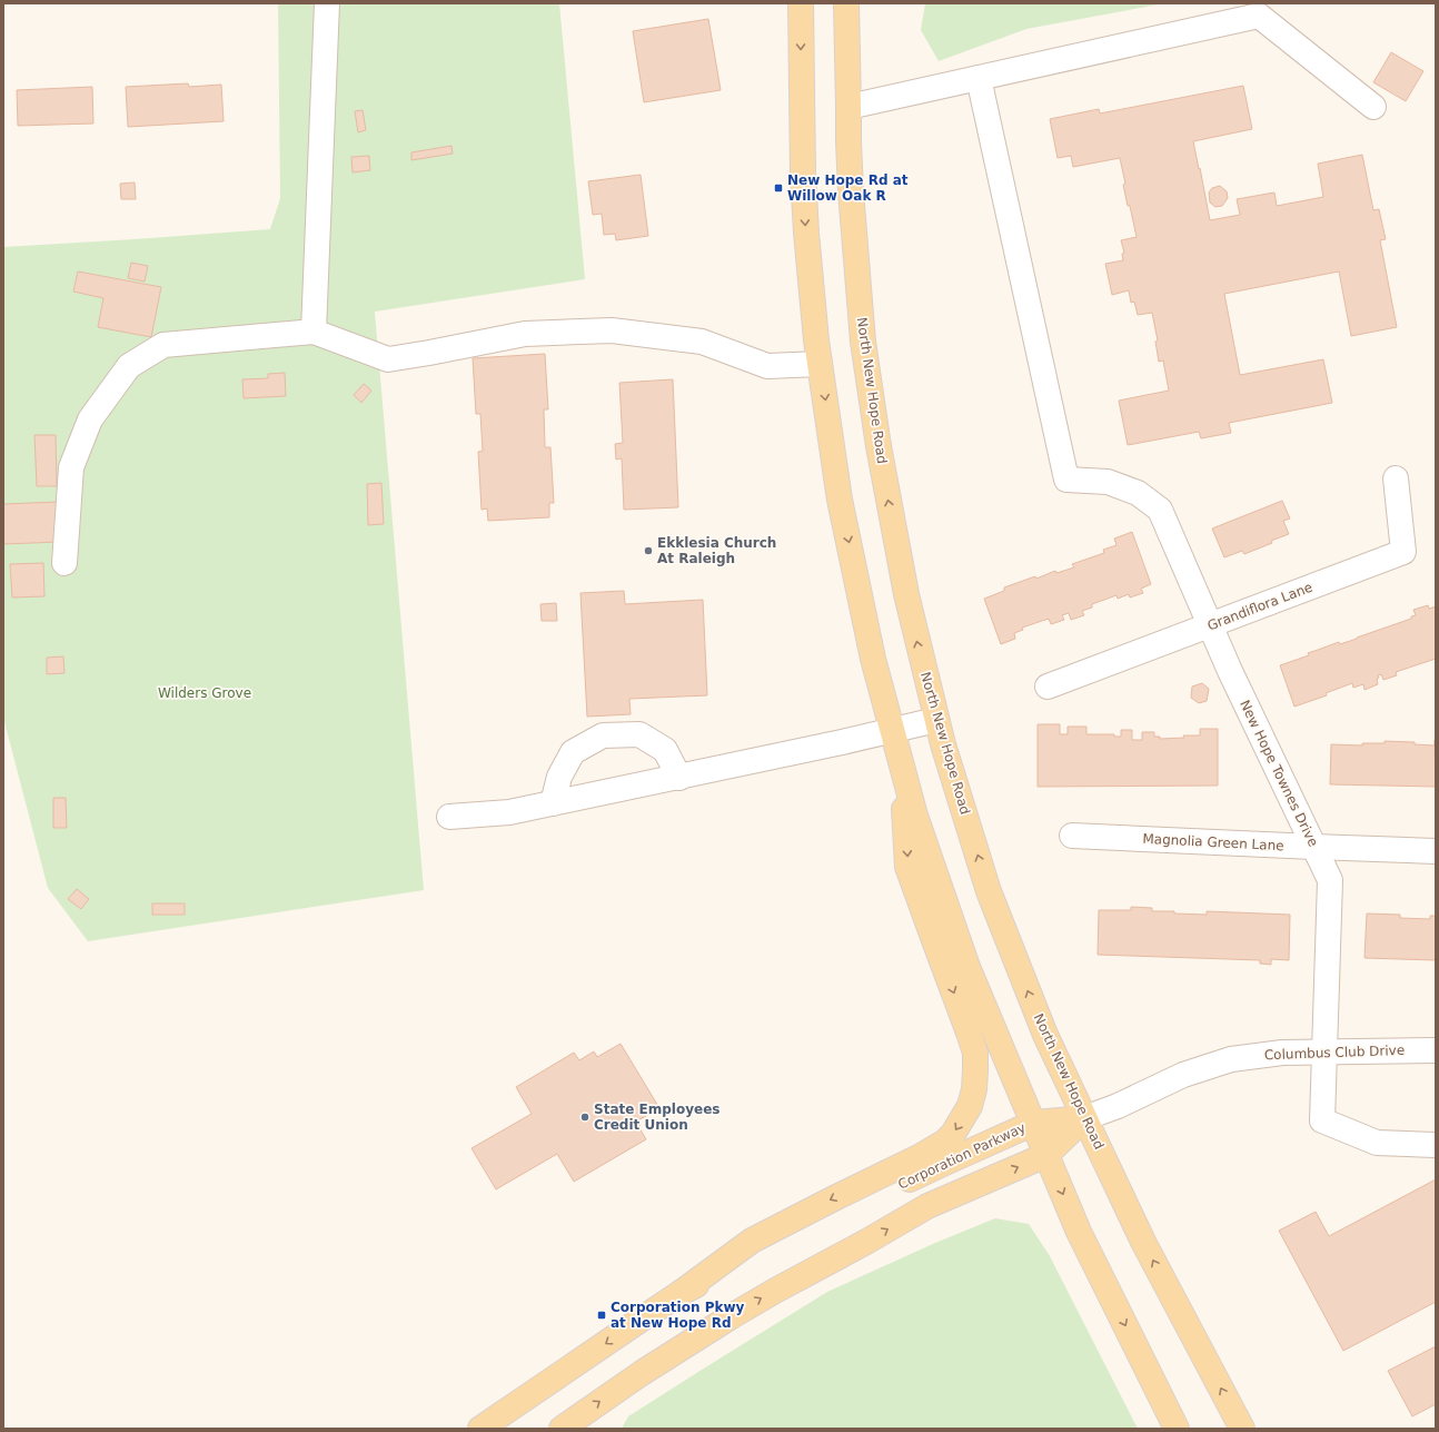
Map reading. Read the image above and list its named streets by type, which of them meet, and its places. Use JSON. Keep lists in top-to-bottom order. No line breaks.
{"streets":{"main road":["North New Hope Road","Corporation Parkway"],"street":["Grandiflora Lane","New Hope Townes Drive","Magnolia Green Lane","Columbus Club Drive"]},"crossings":[["North New Hope Road","Columbus Club Drive"],["North New Hope Road","Corporation Parkway"],["Grandiflora Lane","New Hope Townes Drive"],["New Hope Townes Drive","Magnolia Green Lane"],["New Hope Townes Drive","Columbus Club Drive"],["Columbus Club Drive","Corporation Parkway"]],"parks":["Wilders Grove"],"places":{"transit":["New Hope Rd at Willow Oak R","Corporation Pkwy at New Hope Rd"],"other":["Ekklesia Church At Raleigh","State Employees Credit Union"]}}
